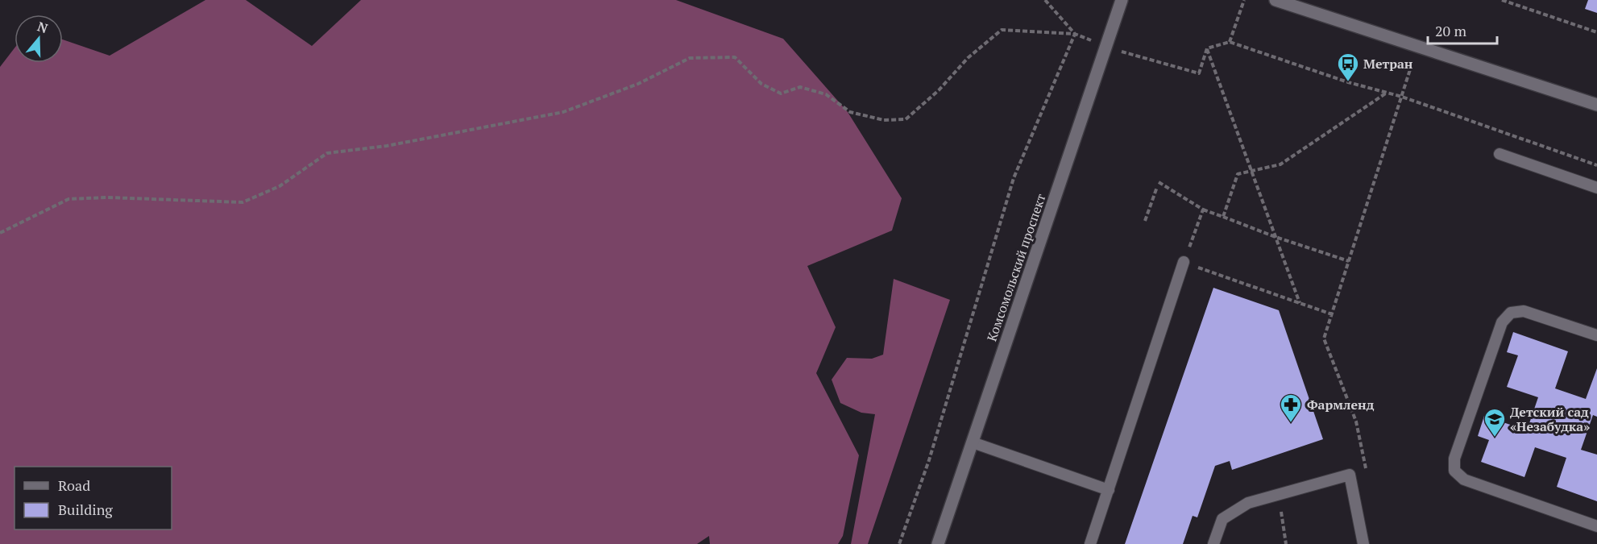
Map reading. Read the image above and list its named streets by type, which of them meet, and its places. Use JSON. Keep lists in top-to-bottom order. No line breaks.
{"streets":{"street":["Комсомольский проспект"]},"places":{"bus stop":["Метран"],"pharmacy":["Фармленд"],"school or university":["Детский сад «Незабудка»"]},"legend":["Road","Building"],"scale_bar":"20 m","north":"top"}
